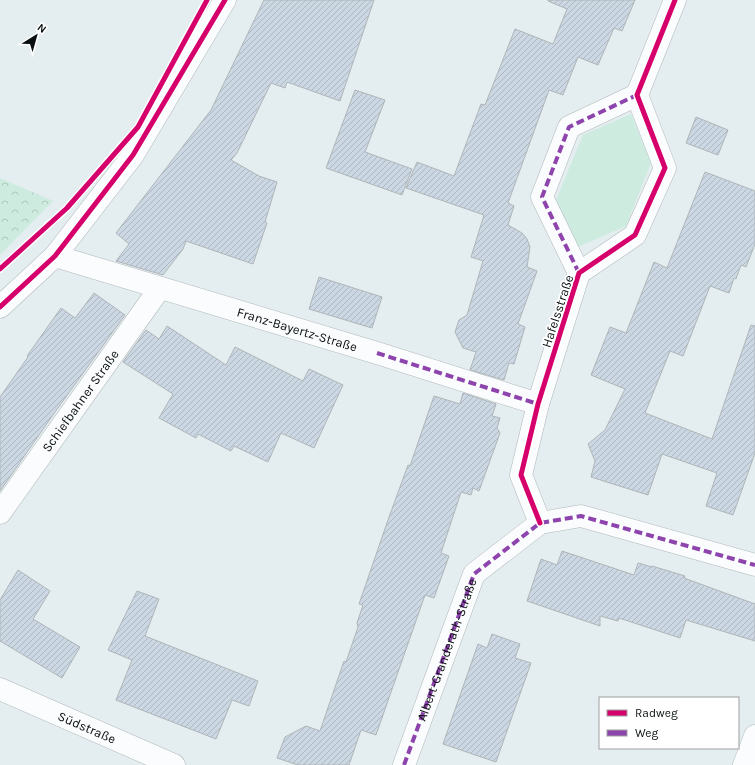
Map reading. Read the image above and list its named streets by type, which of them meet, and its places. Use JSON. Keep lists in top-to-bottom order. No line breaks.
{"streets":{"street":["Hafelsstraße","Franz-Bayertz-Straße","Schiefbahner Straße","Albert-Granderath-Straße","Südstraße"]},"crossings":[["Hafelsstraße","Franz-Bayertz-Straße"],["Hafelsstraße","Albert-Granderath-Straße"],["Franz-Bayertz-Straße","Schiefbahner Straße"]],"legend":["Radweg","Weg"],"north":"top right"}
